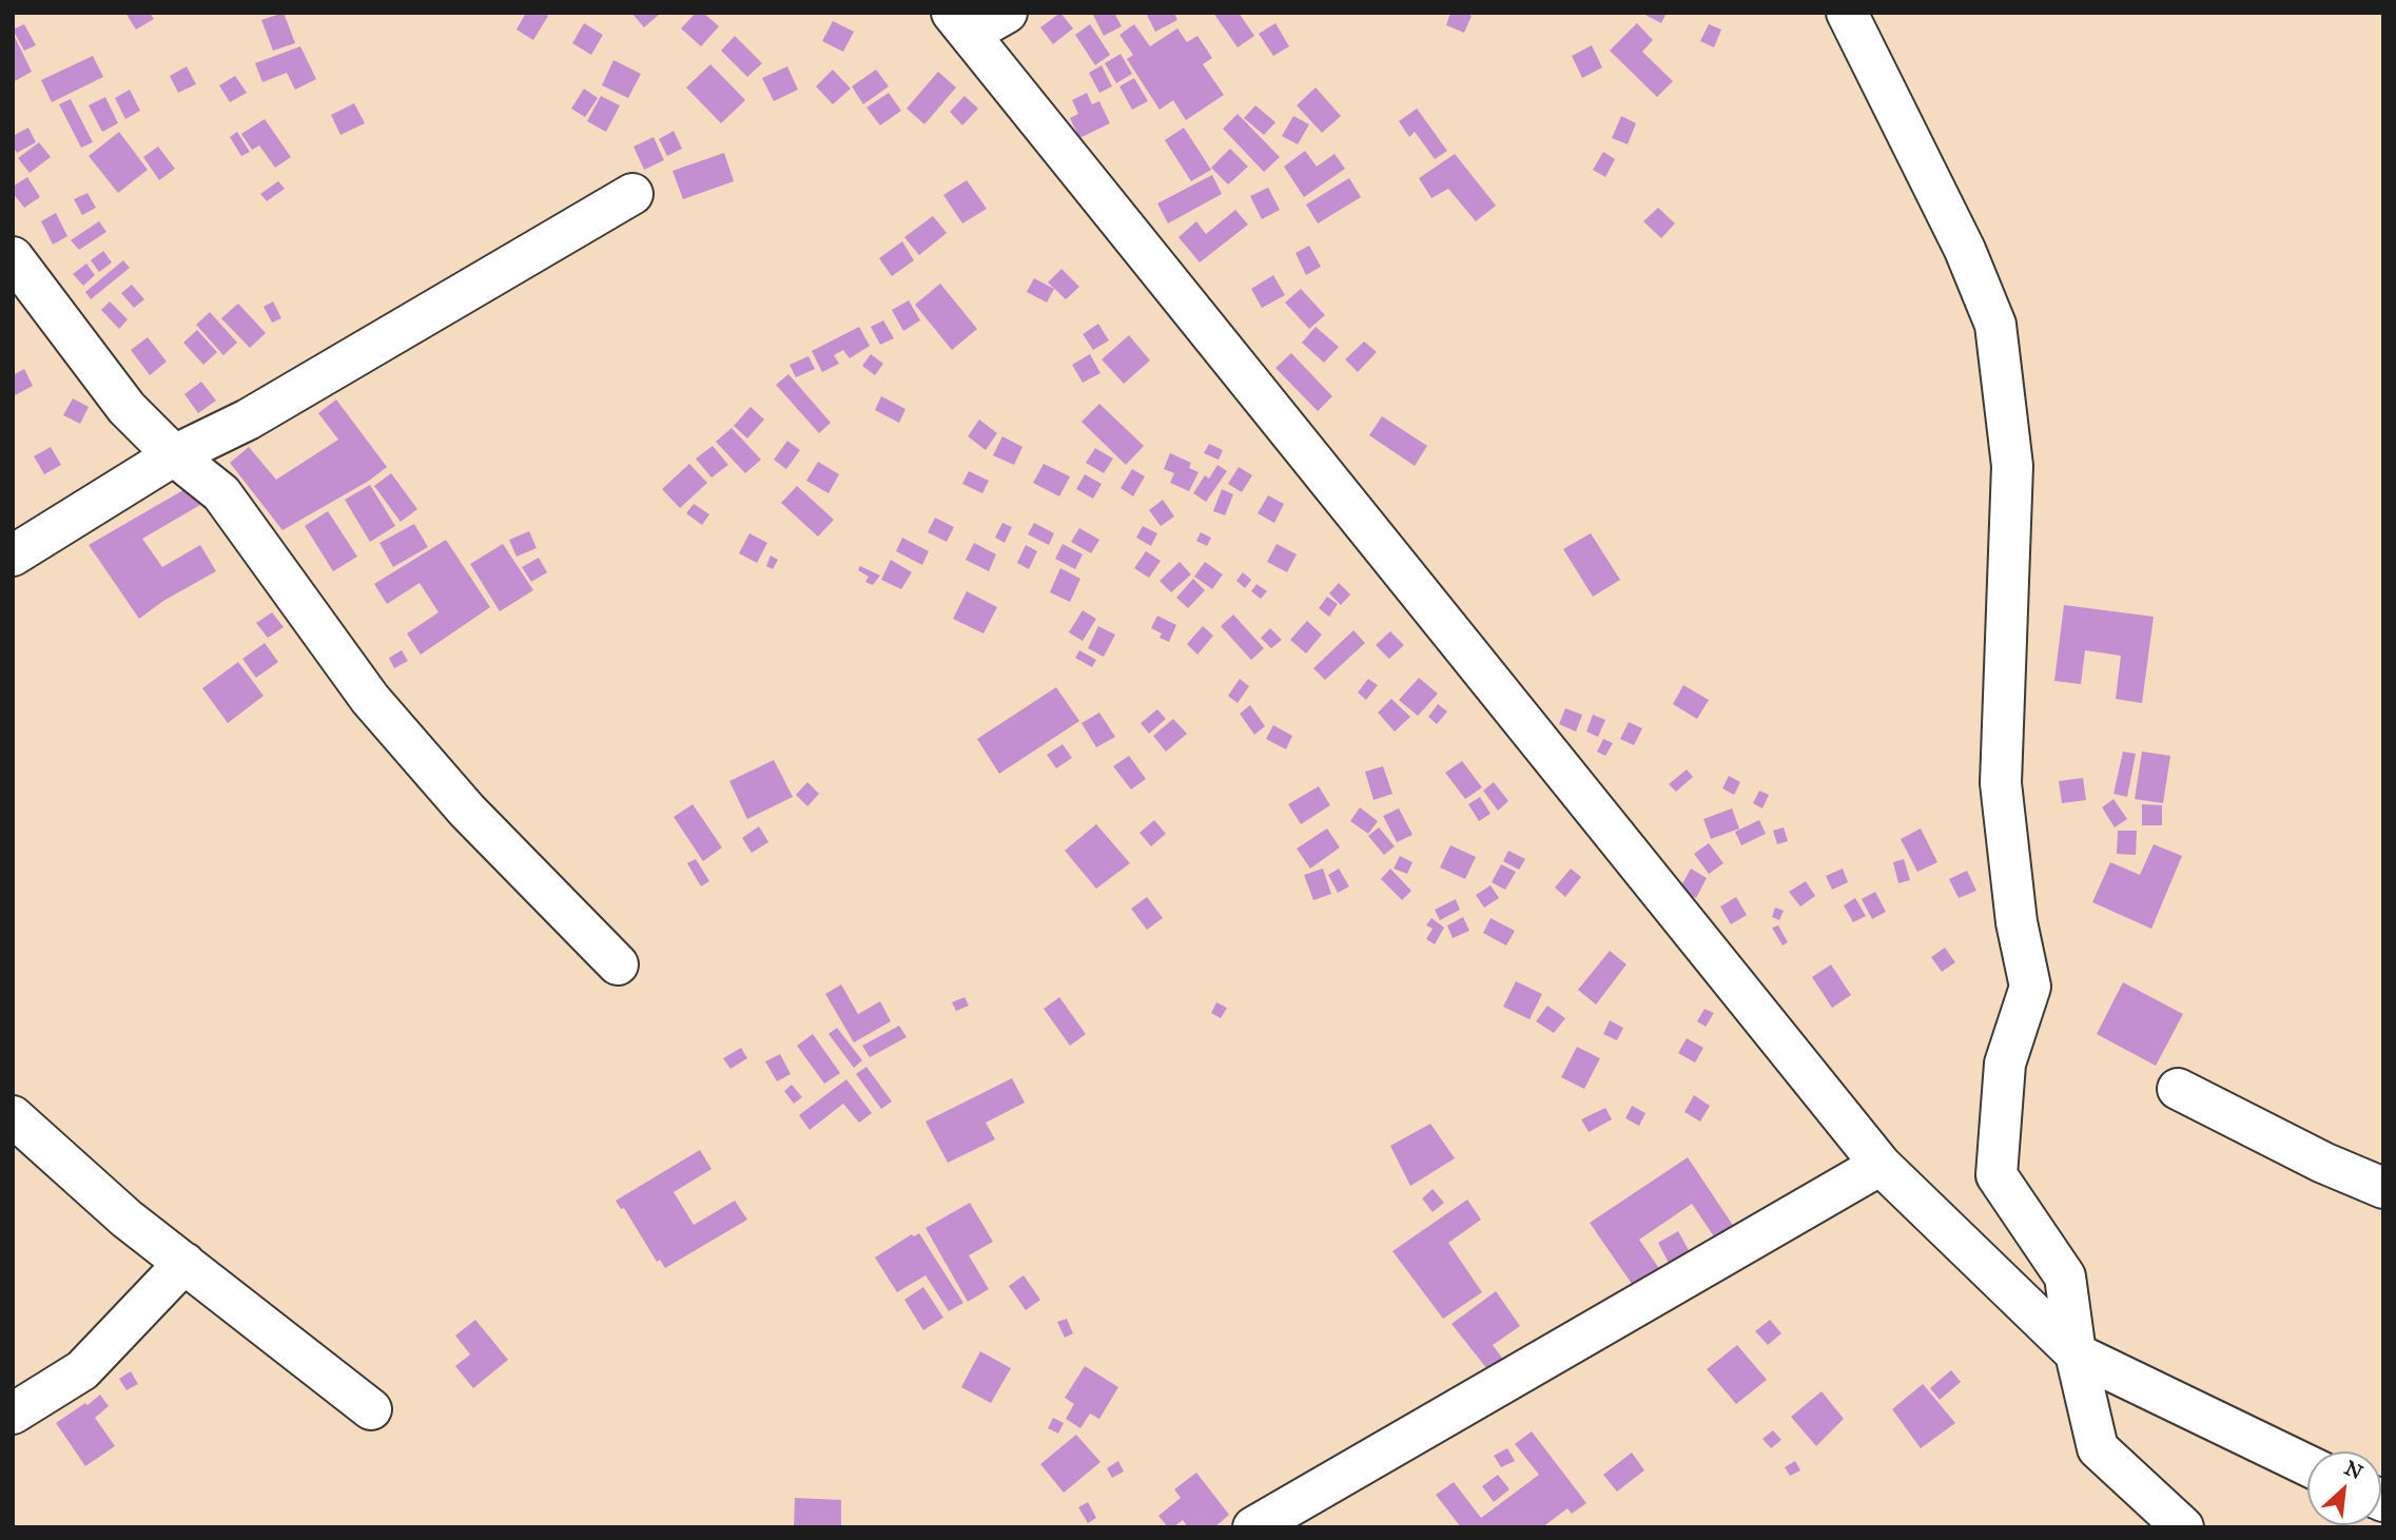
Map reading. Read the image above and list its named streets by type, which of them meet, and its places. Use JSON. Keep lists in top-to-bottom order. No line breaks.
{"north":"top right"}
